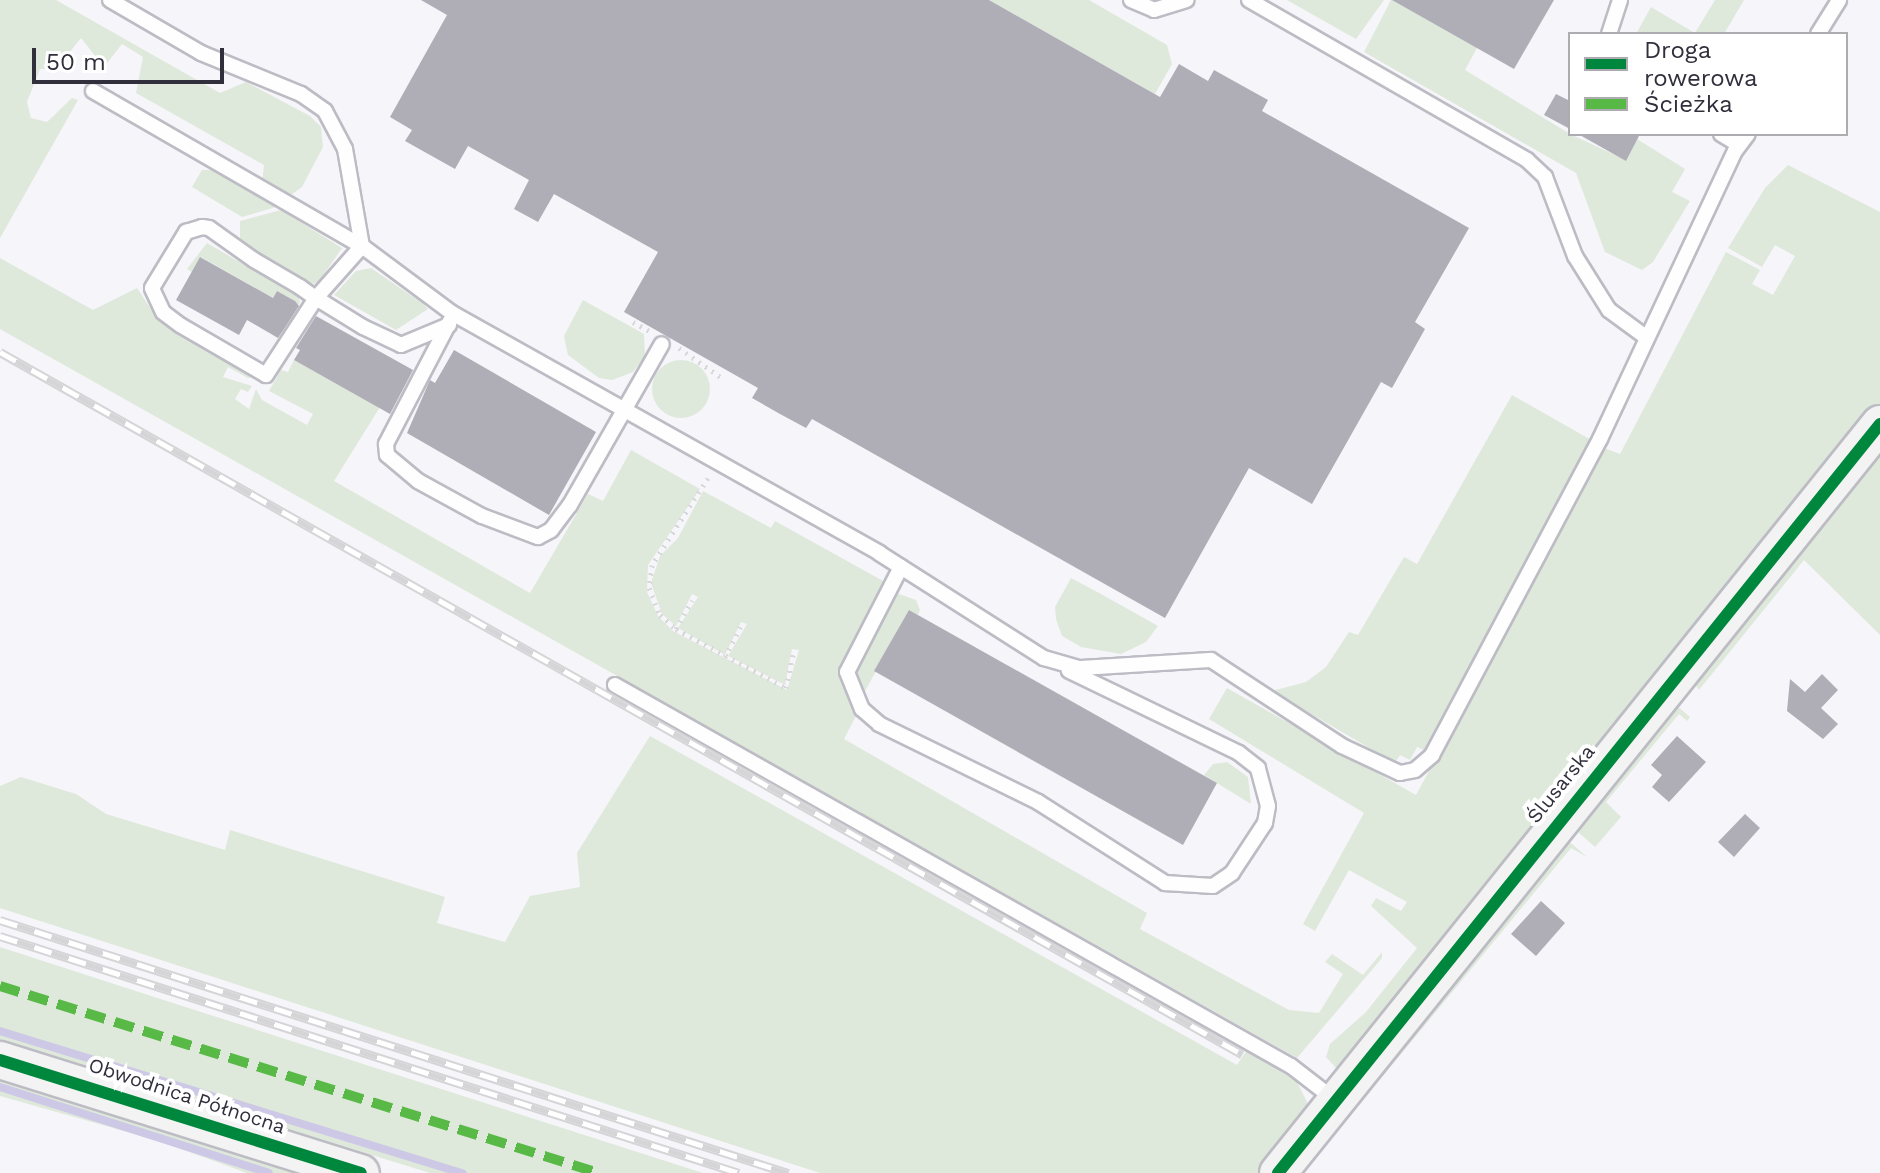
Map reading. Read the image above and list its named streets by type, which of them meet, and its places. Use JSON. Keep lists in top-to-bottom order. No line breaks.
{"streets":{"street":["Ślusarska","Obwodnica Północna"]},"legend":["Droga rowerowa","Ścieżka"],"scale_bar":"50 m"}
